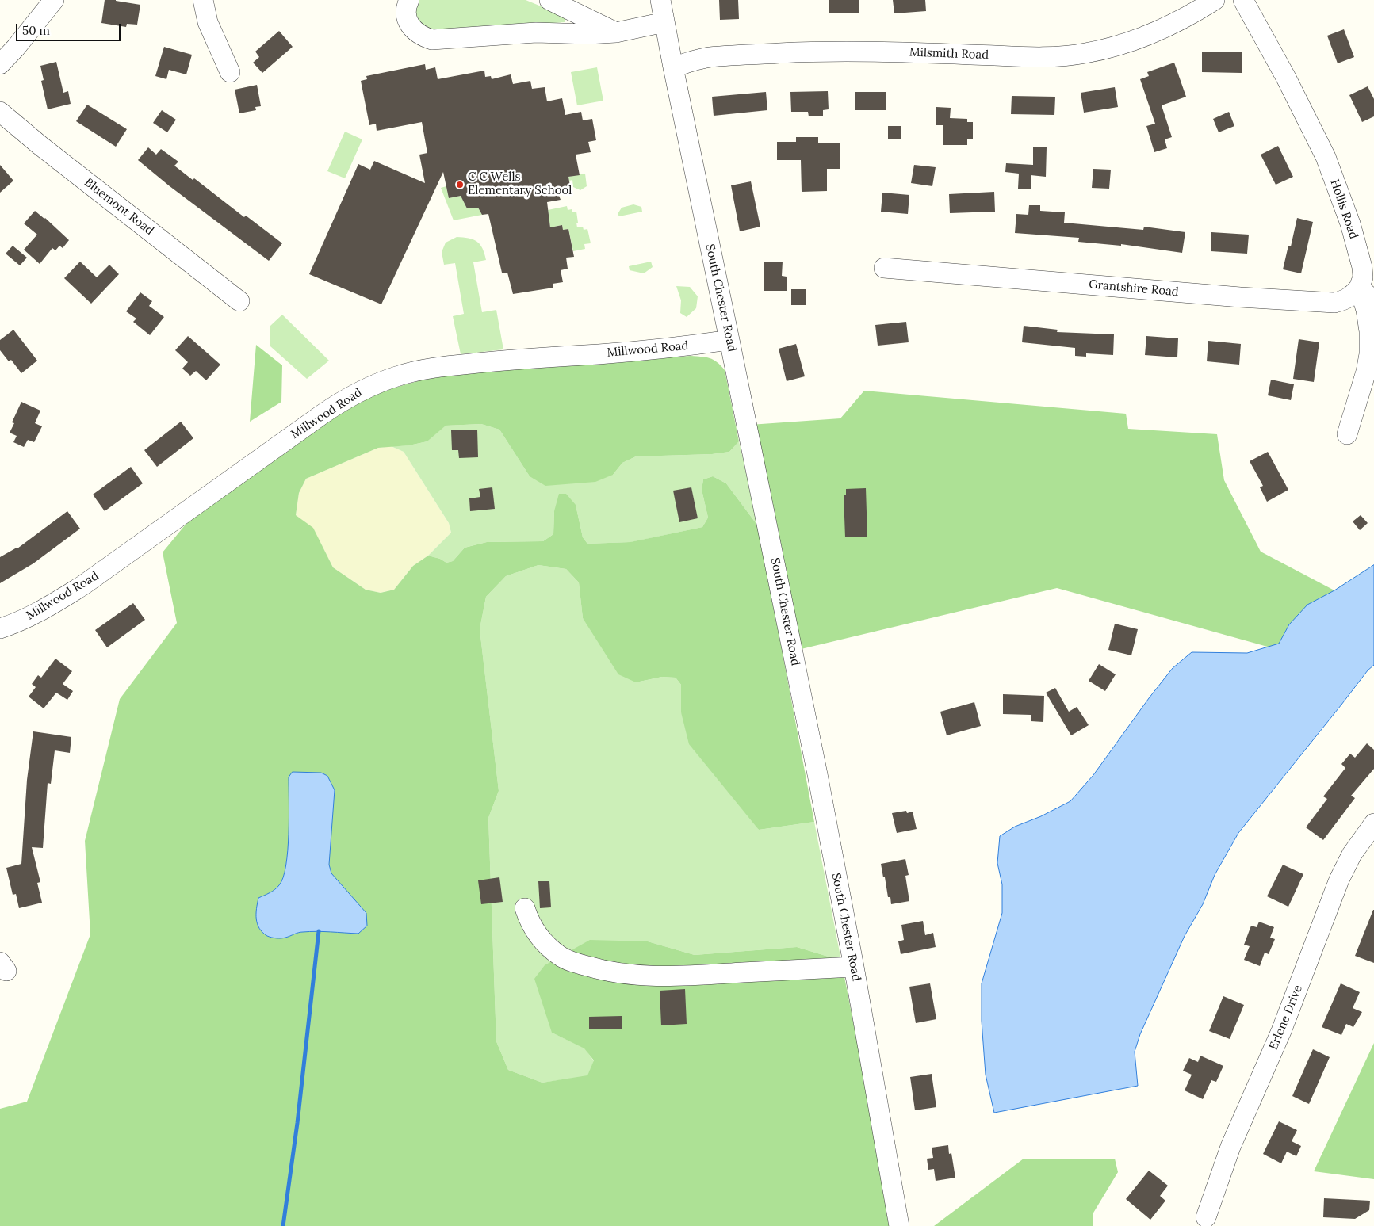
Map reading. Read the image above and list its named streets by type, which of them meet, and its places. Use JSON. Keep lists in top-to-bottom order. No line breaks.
{"streets":{"street":["Milsmith Road","Bluemont Road","Hollis Road","Grantshire Road","South Chester Road","Millwood Road","Erlene Drive"]},"crossings":[["Milsmith Road","South Chester Road"],["Hollis Road","Grantshire Road"],["South Chester Road","Millwood Road"]],"places":["C C Wells Elementary School"],"scale_bar":"50 m"}
